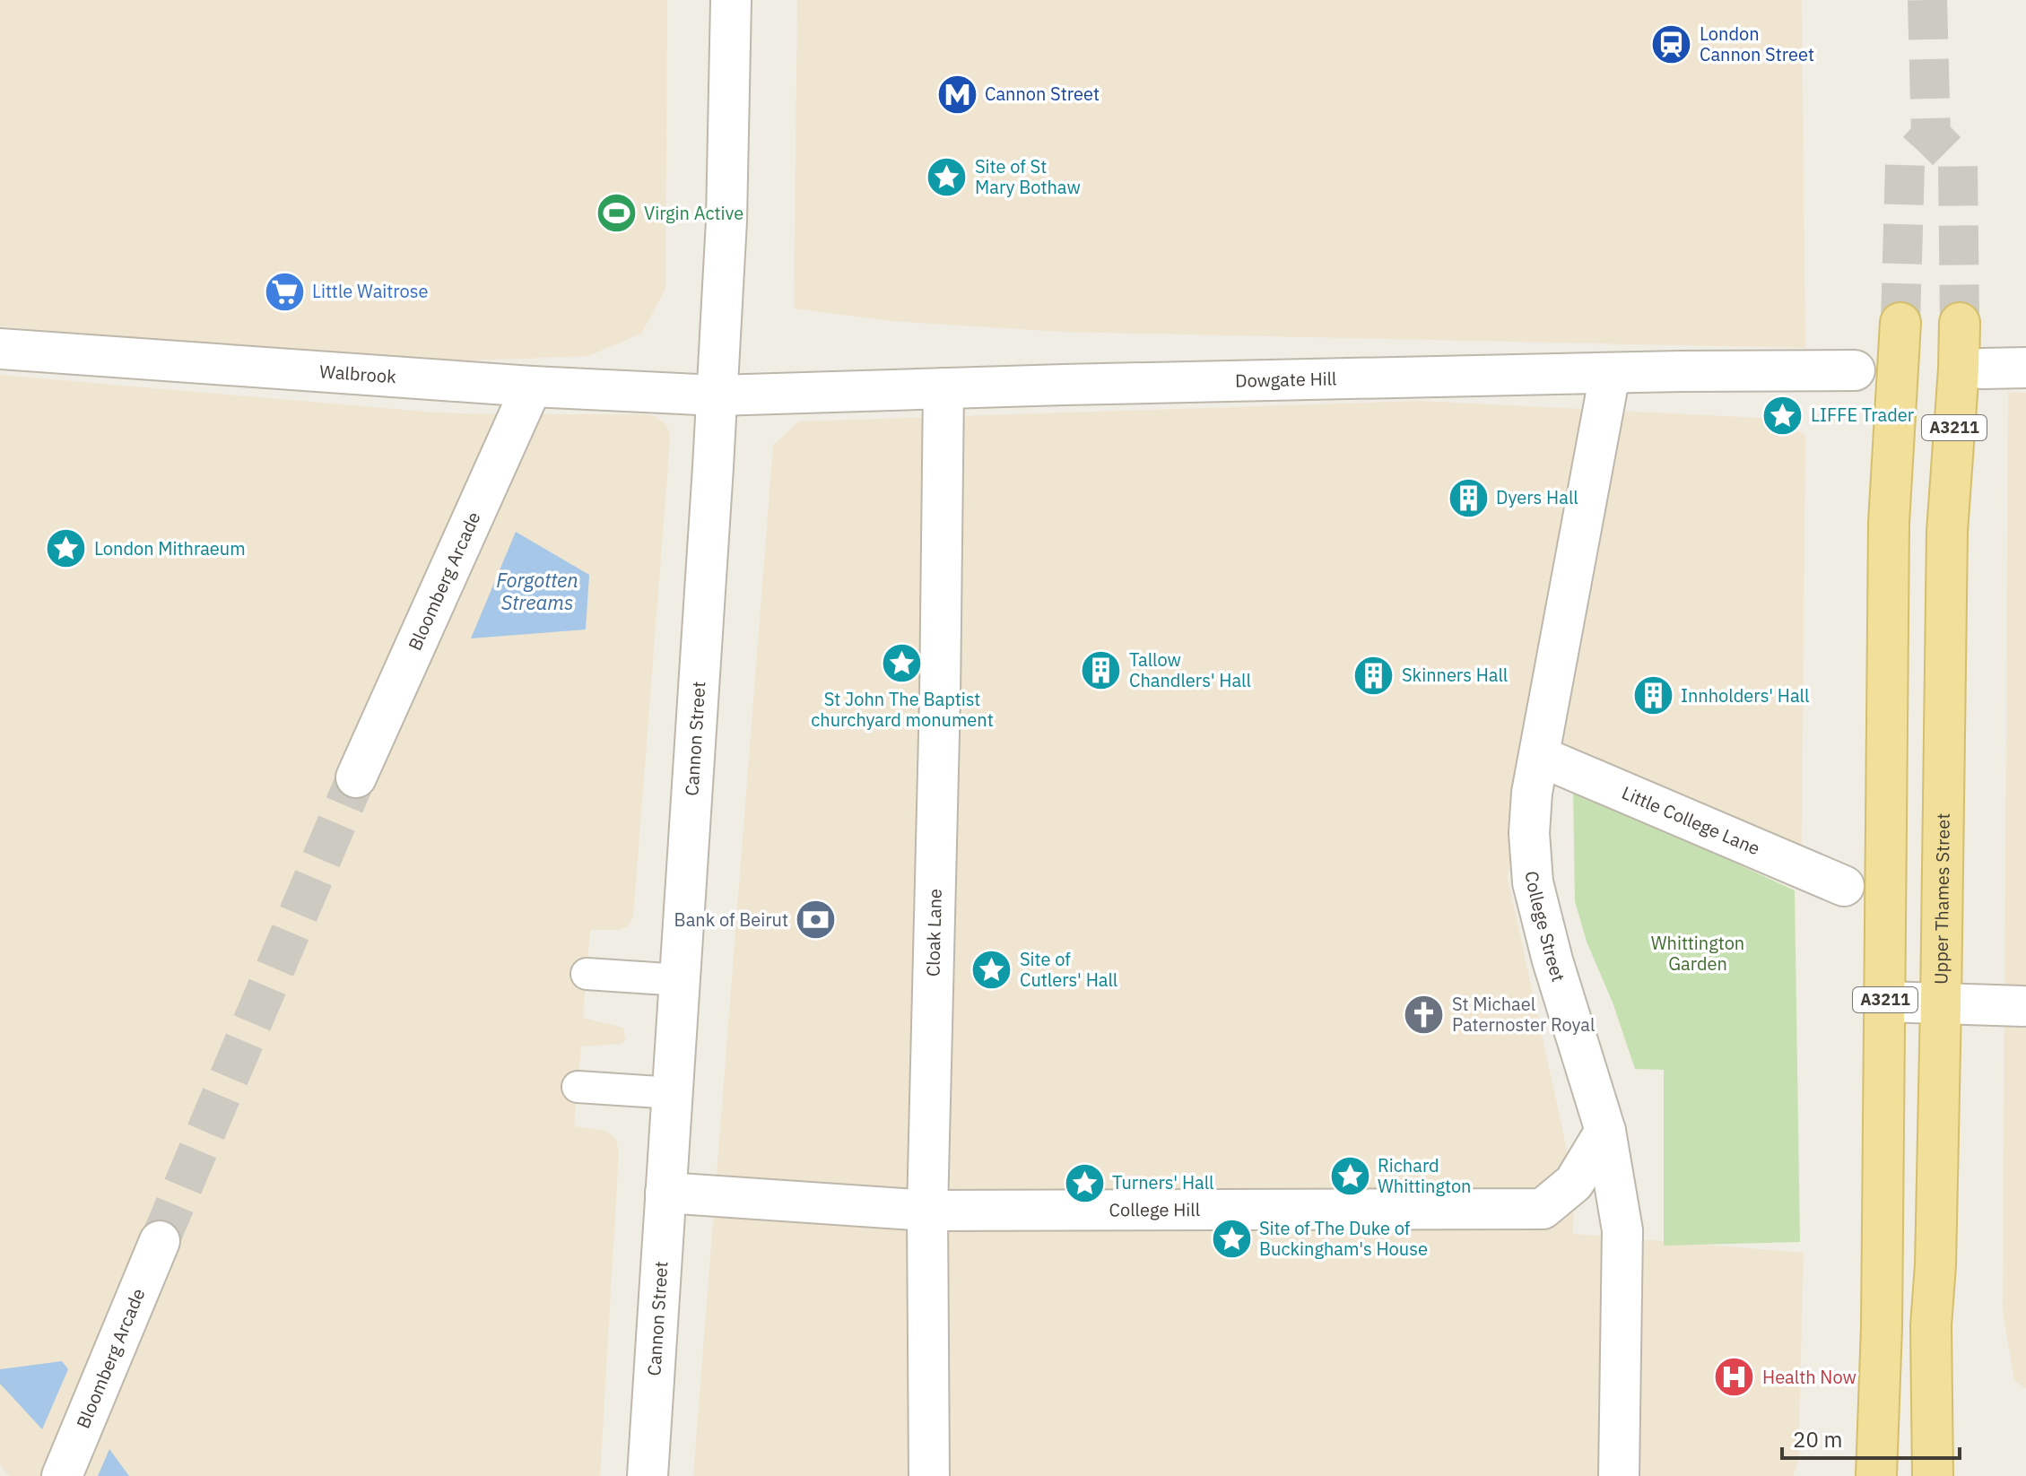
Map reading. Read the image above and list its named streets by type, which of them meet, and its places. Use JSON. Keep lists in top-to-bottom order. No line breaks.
{"streets":{"main road":["A3211","Upper Thames Street"],"street":["Walbrook","Dowgate Hill","Bloomberg Arcade","Cannon Street","Little College Lane","College Street","Cloak Lane","College Hill"]},"crossings":[["Walbrook","Dowgate Hill"],["Walbrook","Bloomberg Arcade"],["Walbrook","Cannon Street"],["Dowgate Hill","Cannon Street"],["Dowgate Hill","College Street"],["Dowgate Hill","Cloak Lane"],["Cannon Street","College Hill"],["Little College Lane","College Street"],["College Street","College Hill"],["Cloak Lane","College Hill"]],"water":["Forgotten Streams"],"parks":["Whittington Garden"],"places":{"station":["London Cannon Street"],"metro station":["Cannon Street"],"place":["Site of St Mary Bothaw","LIFFE Trader","London Mithraeum","St John The Baptist churchyard monument","Site of Cutlers' Hall","Richard Whittington","Turners' Hall","Site of The Duke of Buckingham's House"],"sports":["Virgin Active"],"supermarket":["Little Waitrose"],"building":["Dyers Hall","Tallow Chandlers' Hall","Skinners Hall","Innholders' Hall"],"bank":["Bank of Beirut"],"church":["St Michael Paternoster Royal"],"hospital":["Health Now"]},"scale_bar":"20 m"}
